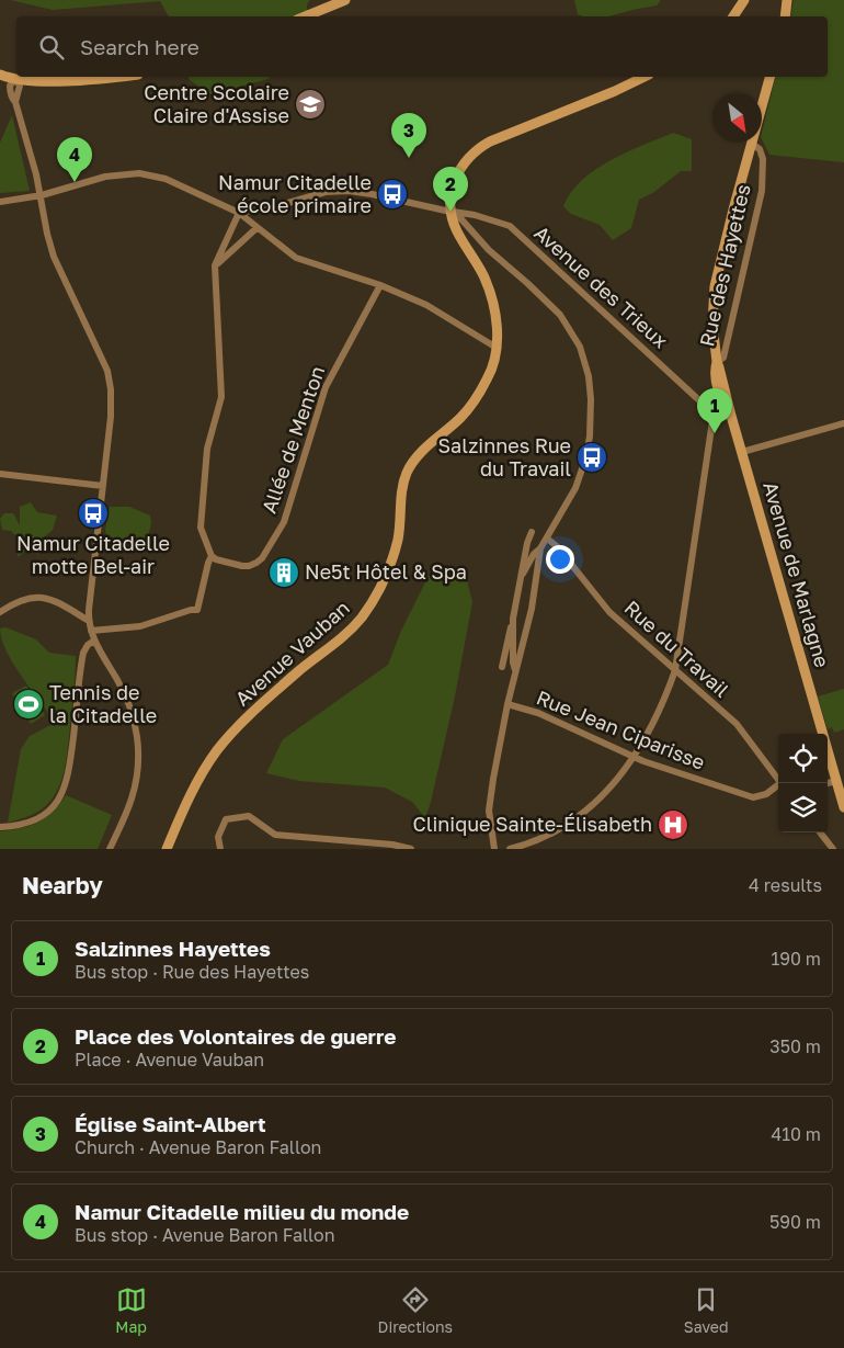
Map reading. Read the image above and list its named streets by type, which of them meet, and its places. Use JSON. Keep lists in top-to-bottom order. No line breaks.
{"streets":{"main road":["Avenue de Marlagne","Avenue Vauban"],"street":["Rue des Hayettes","Avenue des Trieux","Allée de Menton","Rue du Travail","Rue Jean Ciparisse"]},"crossings":[["Rue des Hayettes","Avenue de Marlagne"],["Avenue des Trieux","Avenue Vauban"]],"places":{"school or university":["Centre Scolaire Claire d'Assise"],"bus stop":["Namur Citadelle école primaire","Salzinnes Rue du Travail","Namur Citadelle motte Bel-air"],"building":["Ne5t Hôtel & Spa"],"sports":["Tennis de la Citadelle"],"hospital":["Clinique Sainte-Élisabeth"]},"north":"bottom right","page":{"search":"Search here","pins":["3","4","2","1"],"heading":["Nearby","4 results"],"list":[{"mark":"1","name":"Salzinnes Hayettes","note":"Bus stop · Rue des Hayettes","value":"190 m"},{"mark":"2","name":"Place des Volontaires de guerre","note":"Place · Avenue Vauban","value":"350 m"},{"mark":"3","name":"Église Saint-Albert","note":"Church · Avenue Baron Fallon","value":"410 m"},{"mark":"4","name":"Namur Citadelle milieu du monde","note":"Bus stop · Avenue Baron Fallon","value":"590 m"}],"nav":["Map","Directions","Saved"]}}
